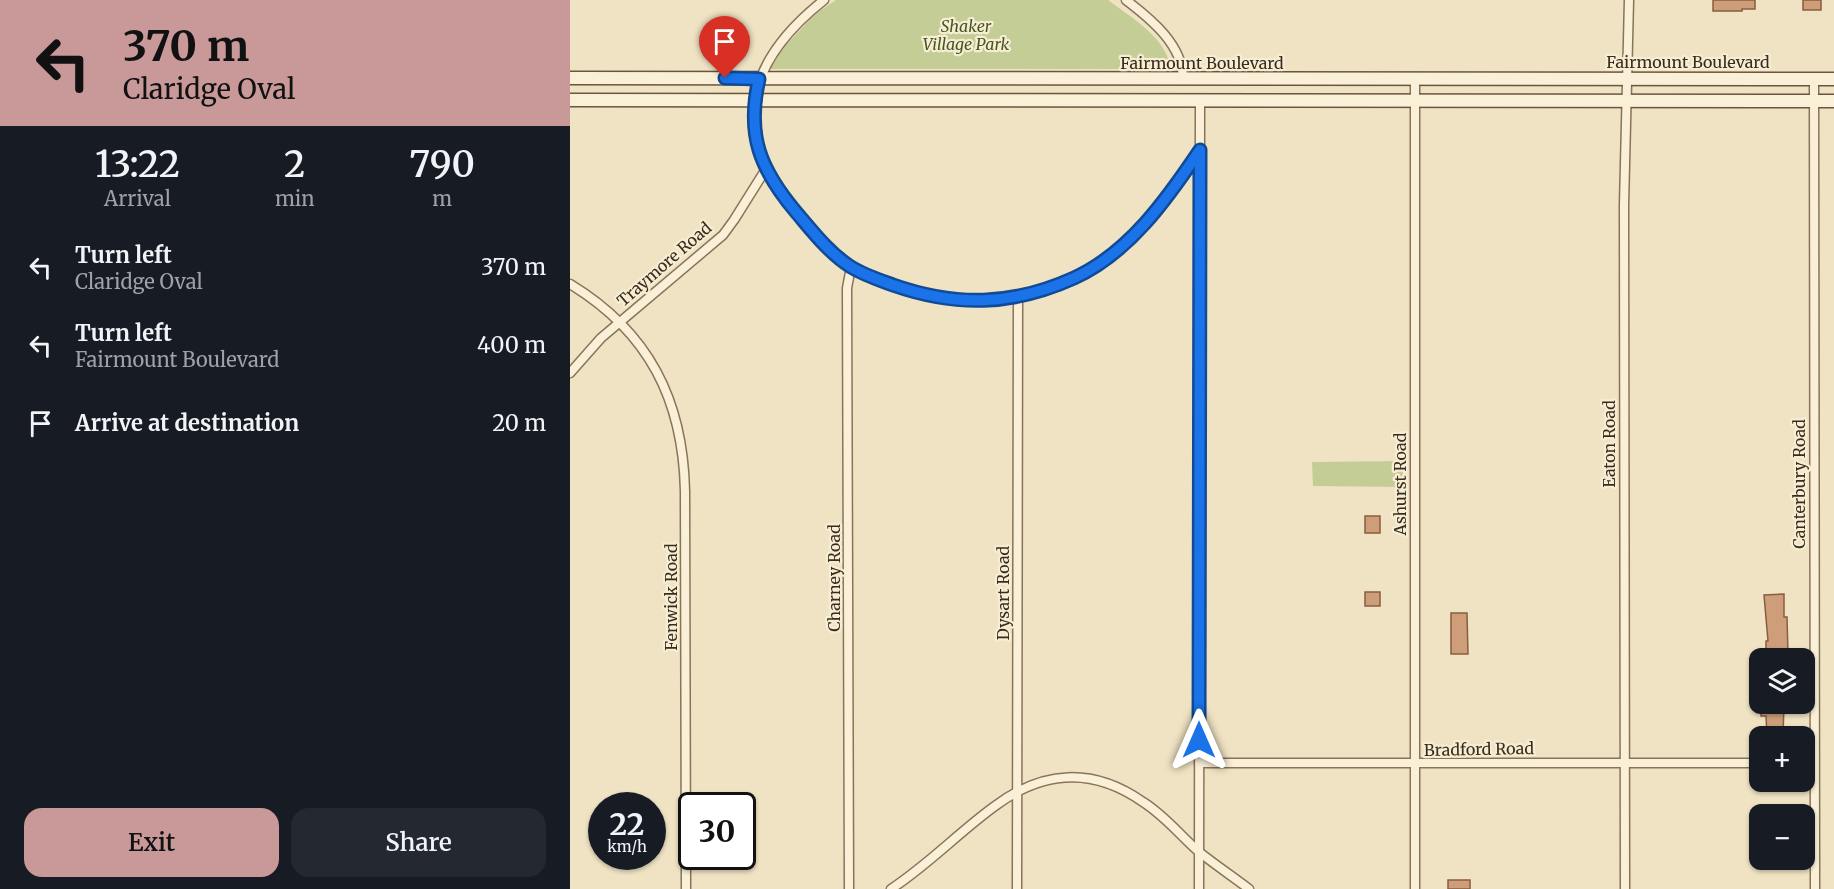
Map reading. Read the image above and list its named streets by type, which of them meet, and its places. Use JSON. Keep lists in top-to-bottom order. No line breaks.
{"streets":{"main road":["Fairmount Boulevard"],"street":["Traymore Road","Eaton Road","Ashurst Road","Canterbury Road","Charney Road","Dysart Road","Fenwick Road","Bradford Road"]},"crossings":[["Fairmount Boulevard","Eaton Road"],["Fairmount Boulevard","Ashurst Road"],["Fairmount Boulevard","Canterbury Road"],["Traymore Road","Fenwick Road"],["Eaton Road","Bradford Road"],["Ashurst Road","Bradford Road"]],"parks":["Shaker Village Park"],"page":{"turn":["370 m","Claridge Oval"],"eta":["13:22","Arrival","2","min","790","m"],"list":[{"name":"Turn left","note":"Claridge Oval","value":"370 m"},{"name":"Turn left","note":"Fairmount Boulevard","value":"400 m"},{"name":"Arrive at destination","value":"20 m"}],"map_buttons":["+","−"],"speed":"22 km/h","limit":"30","buttons":["Exit","Share"]}}
